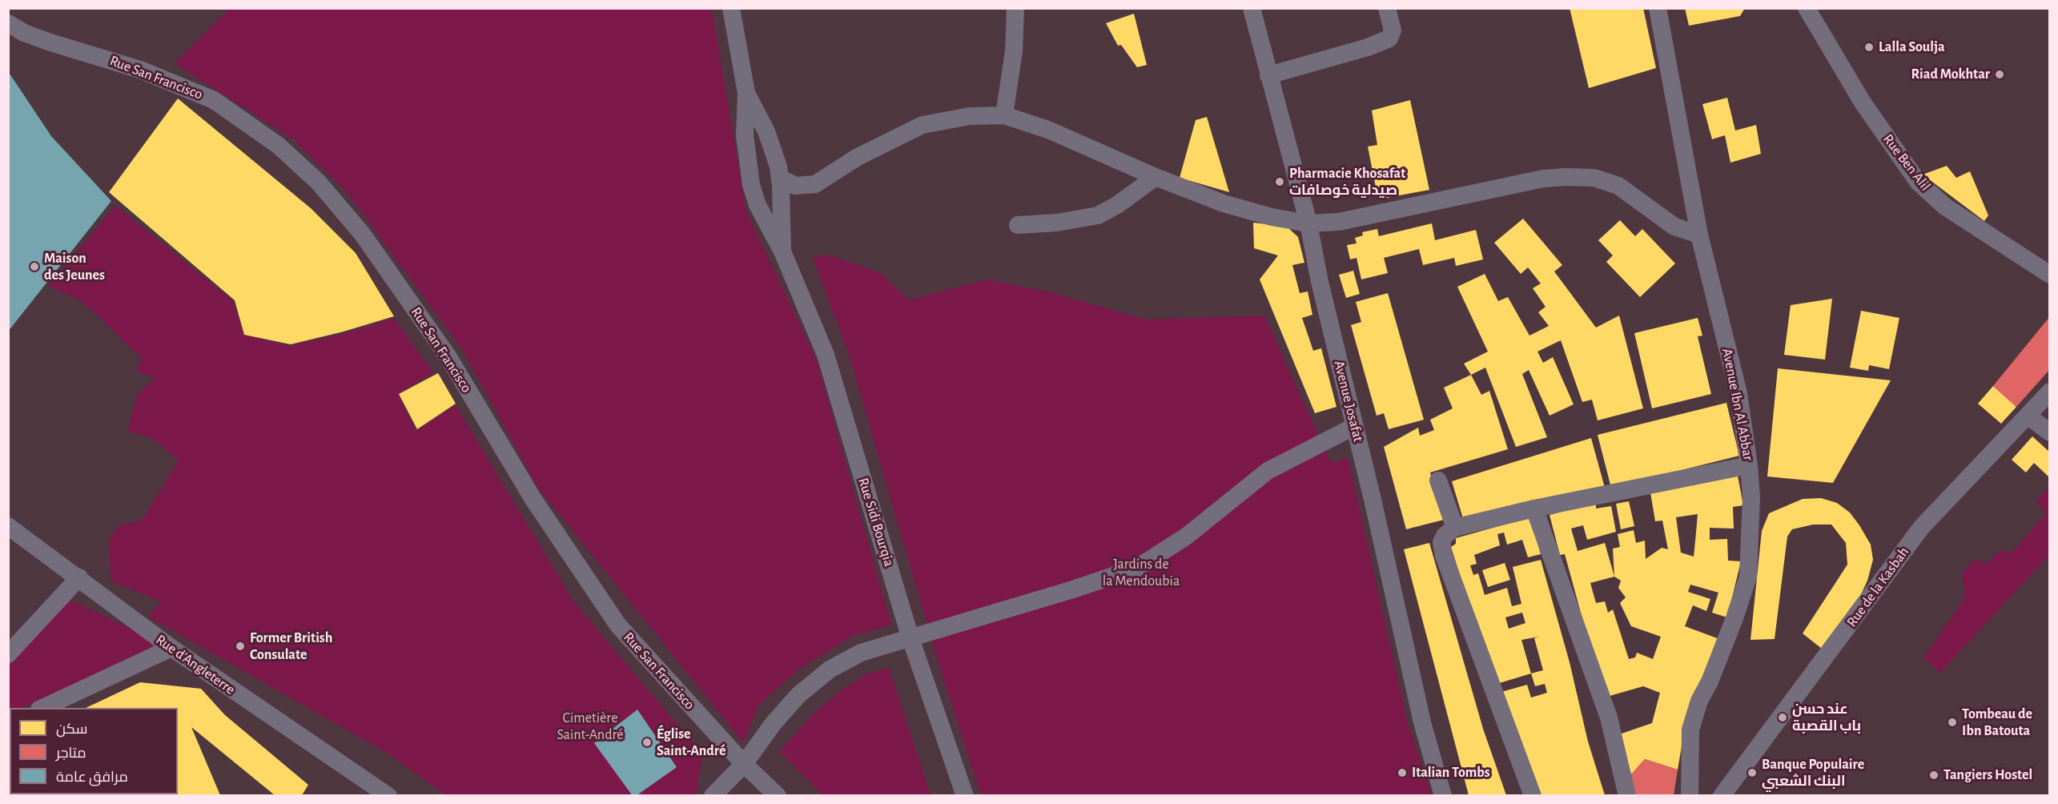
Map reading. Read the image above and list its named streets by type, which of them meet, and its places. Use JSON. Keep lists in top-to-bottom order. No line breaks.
{"streets":{"street":["Rue San Francisco","Rue Ben Alil","Avenue Josafat","Avenue Ibn Al Abbar","Rue Sidi Bourqia","Rue de la Kasbah","Rue d'Angleterre"]},"parks":["Jardins de la Mendoubia","Cimetière Saint-André"],"places":["Lalla Soulja","Riad Mokhtar","Pharmacie Khosafat صيدلية خوصافات","Maison des Jeunes","Former British Consulate","عند حسن باب القصبة","Tombeau de Ibn Batouta","Église Saint-André","Italian Tombs","Banque Populaire البنك الشعبي","Tangiers Hostel"],"legend":["سكن","متاجر","مرافق عامة"]}
